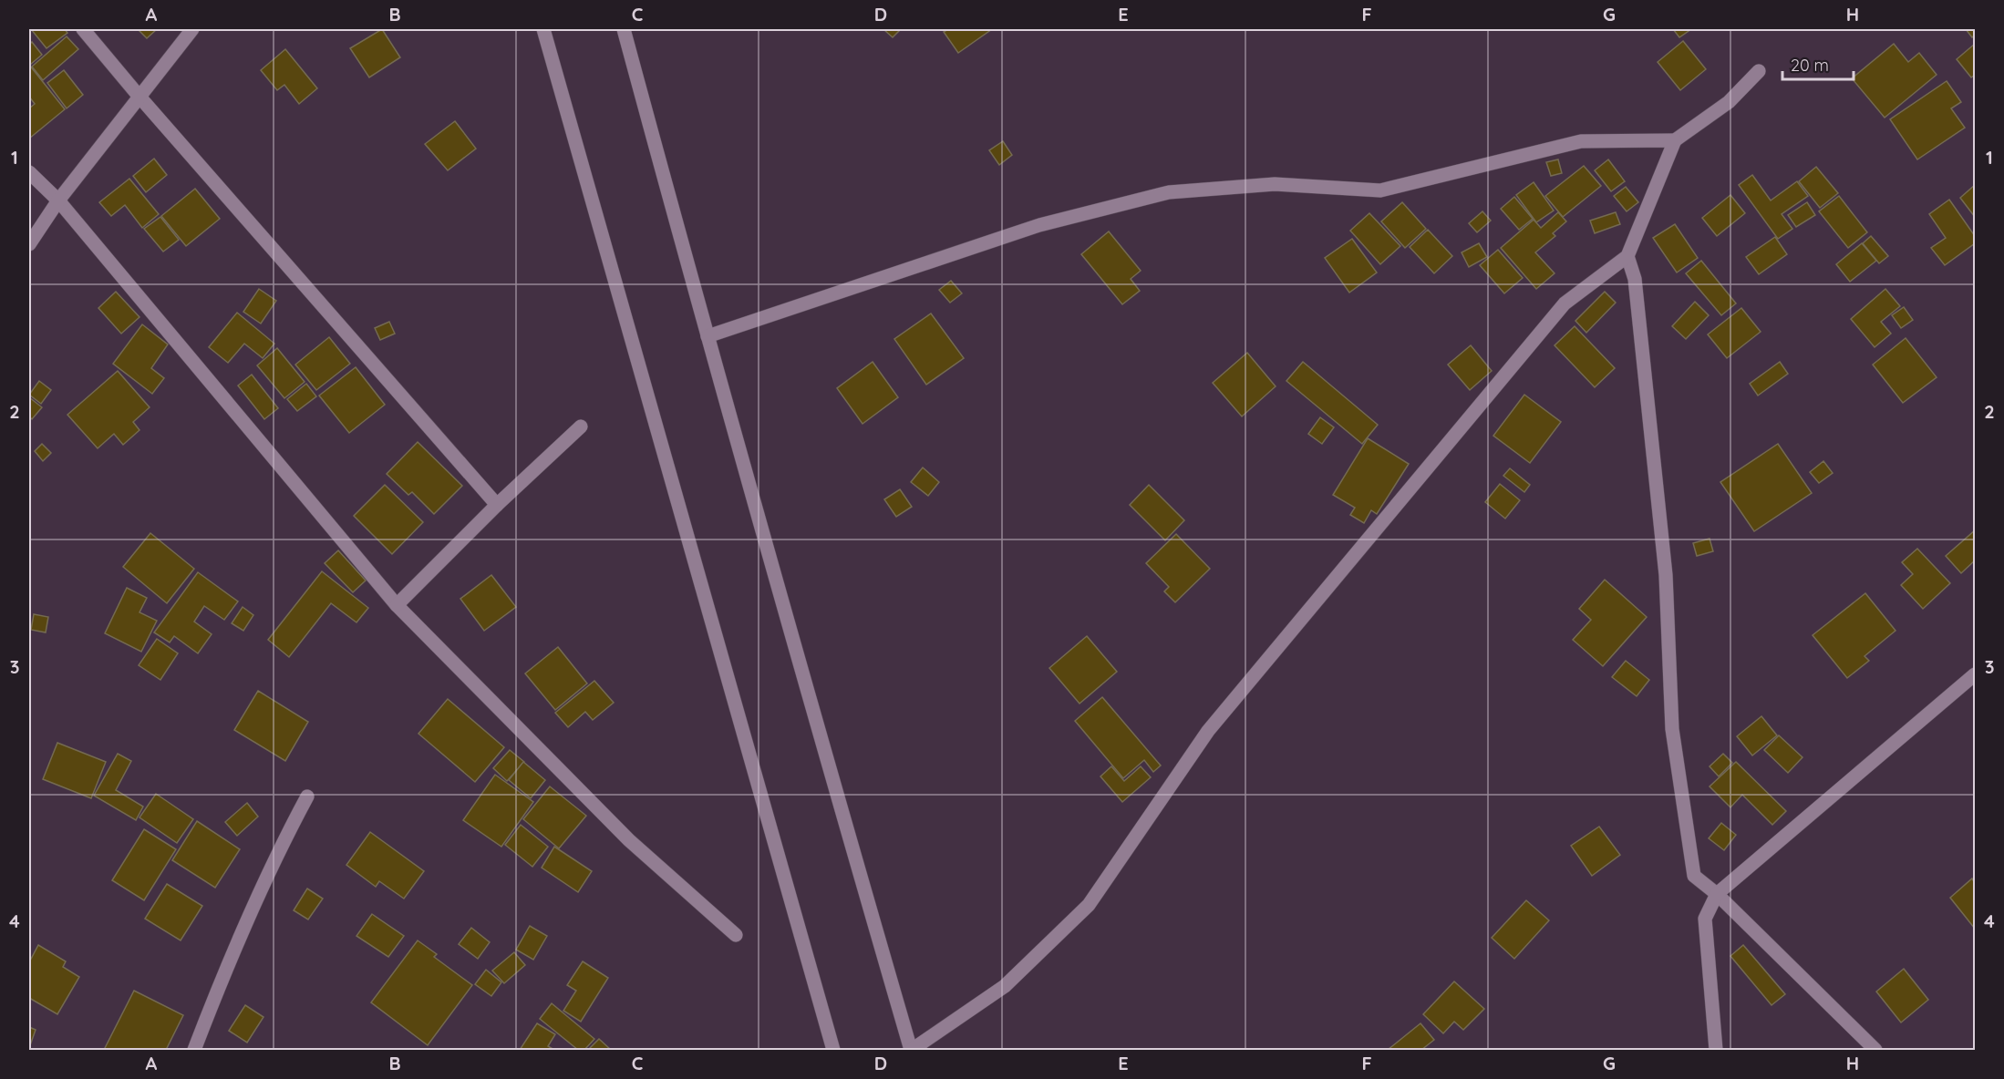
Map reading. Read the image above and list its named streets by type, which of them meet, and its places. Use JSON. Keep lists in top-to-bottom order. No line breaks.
{"scale_bar":"20 m","grid":{"columns":["A","B","C","D","E","F","G","H"],"rows":["1","2","3","4"]}}
